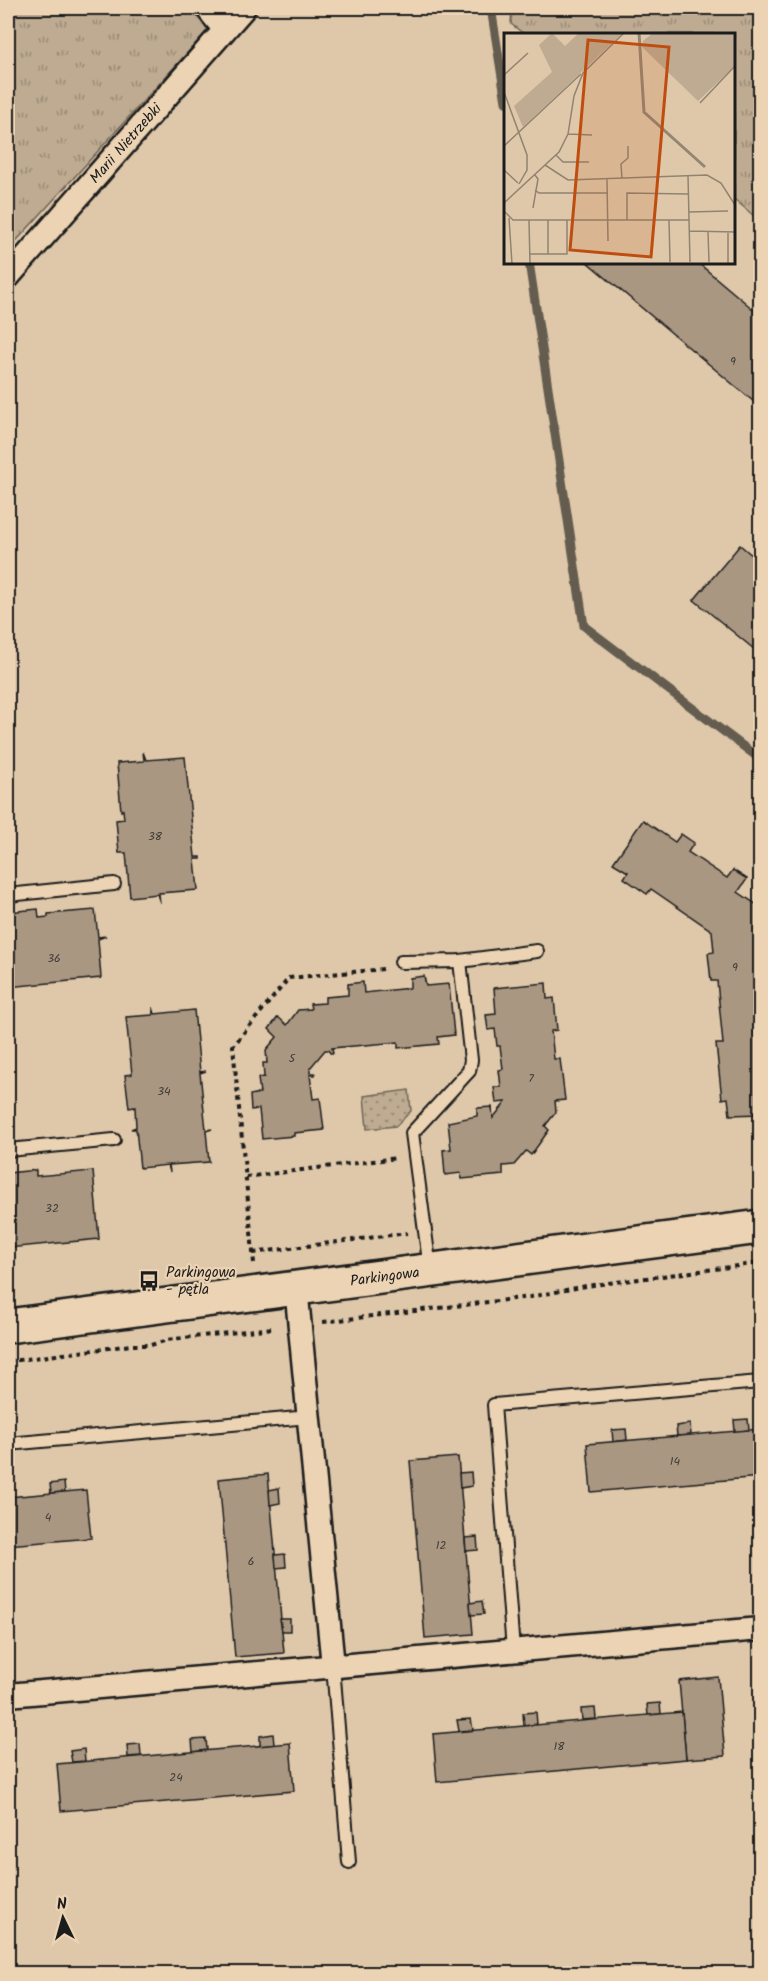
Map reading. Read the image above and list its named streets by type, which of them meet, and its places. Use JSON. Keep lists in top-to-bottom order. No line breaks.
{"streets":{"street":["Marii Nietrzebki","Parkingowa"]},"places":{"bus stop":["Parkingowa - pętla"]},"house_numbers":["9","38","36","9","5","7","34","32","14","4","12","6","18","24"],"north":"top"}
